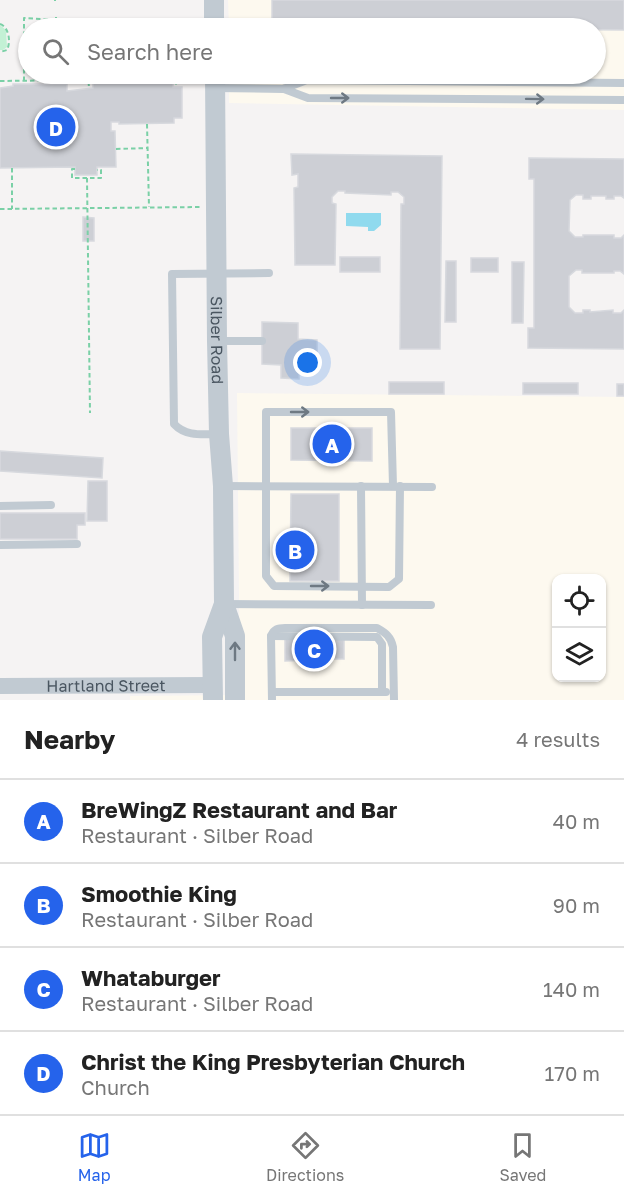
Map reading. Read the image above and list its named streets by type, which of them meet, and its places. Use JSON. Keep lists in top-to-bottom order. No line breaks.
{"streets":{"street":["Silber Road","Hartland Street"]},"crossings":[["Silber Road","Hartland Street"]],"page":{"search":"Search here","pins":["D","A","B","C"],"heading":["Nearby","4 results"],"list":[{"mark":"A","name":"BreWingZ Restaurant and Bar","note":"Restaurant · Silber Road","value":"40 m"},{"mark":"B","name":"Smoothie King","note":"Restaurant · Silber Road","value":"90 m"},{"mark":"C","name":"Whataburger","note":"Restaurant · Silber Road","value":"140 m"},{"mark":"D","name":"Christ the King Presbyterian Church","note":"Church","value":"170 m"}],"nav":["Map","Directions","Saved"]}}
